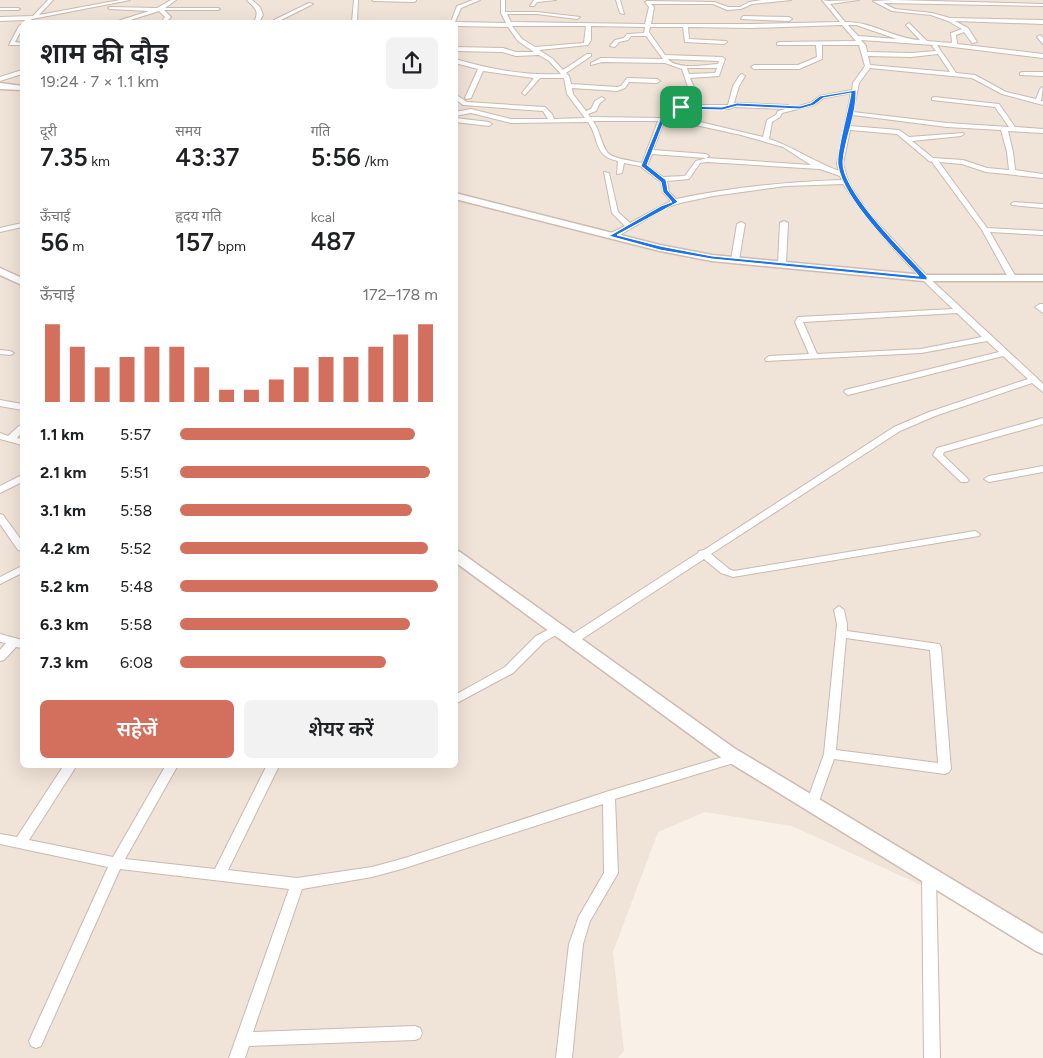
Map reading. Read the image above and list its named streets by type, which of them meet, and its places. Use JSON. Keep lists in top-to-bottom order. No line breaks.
{"page":{"heading":["शाम की दौड़","19:24 · 7 × 1.1 km"],"stats":[["दूरी","7.35 km"],["समय","43:37"],["गति","5:56 /km"],["ऊँचाई","56 m"],["हृदय गति","157 bpm"],["kcal","487"]],"chart":["ऊँचाई","172–178 m"],"list":[{"name":"1.1 km","note":"5:57"},{"name":"2.1 km","note":"5:51"},{"name":"3.1 km","note":"5:58"},{"name":"4.2 km","note":"5:52"},{"name":"5.2 km","note":"5:48"},{"name":"6.3 km","note":"5:58"},{"name":"7.3 km","note":"6:08"}],"buttons":["सहेजें","शेयर करें"]}}
